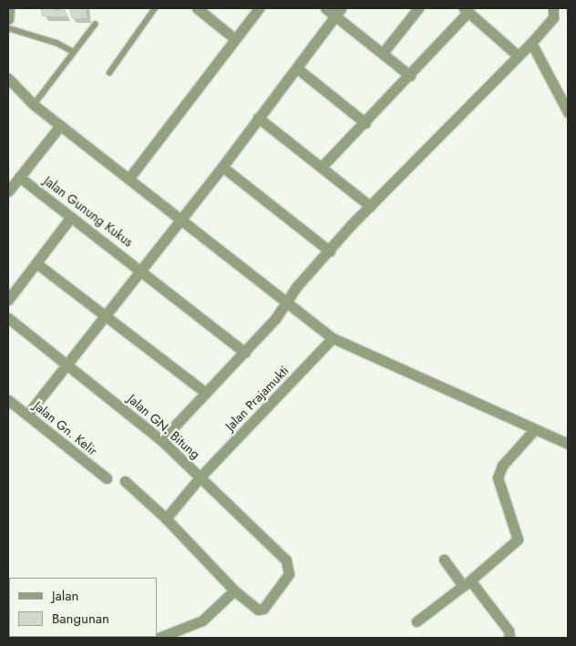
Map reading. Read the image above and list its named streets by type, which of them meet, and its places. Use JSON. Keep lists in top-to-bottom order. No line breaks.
{"streets":{"street":["Jalan Gunung Kukus","Jalan Prajamukti","Jalan GN. Bitung","Jalan Gn. Kelir"]},"crossings":[["Jalan Prajamukti","Jalan GN. Bitung"]],"legend":["Jalan","Bangunan"]}
